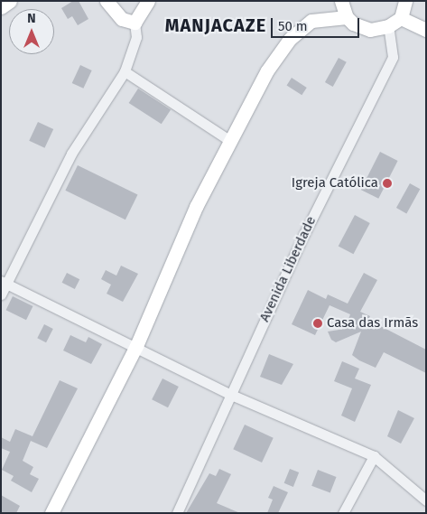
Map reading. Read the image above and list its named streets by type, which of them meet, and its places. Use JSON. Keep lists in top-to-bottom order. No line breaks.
{"streets":{"street":["Avenida Liberdade"]},"districts":["MANJACAZE"],"places":["Igreja Católica","Casa das Irmãs"],"scale_bar":"50 m","north":"top"}
